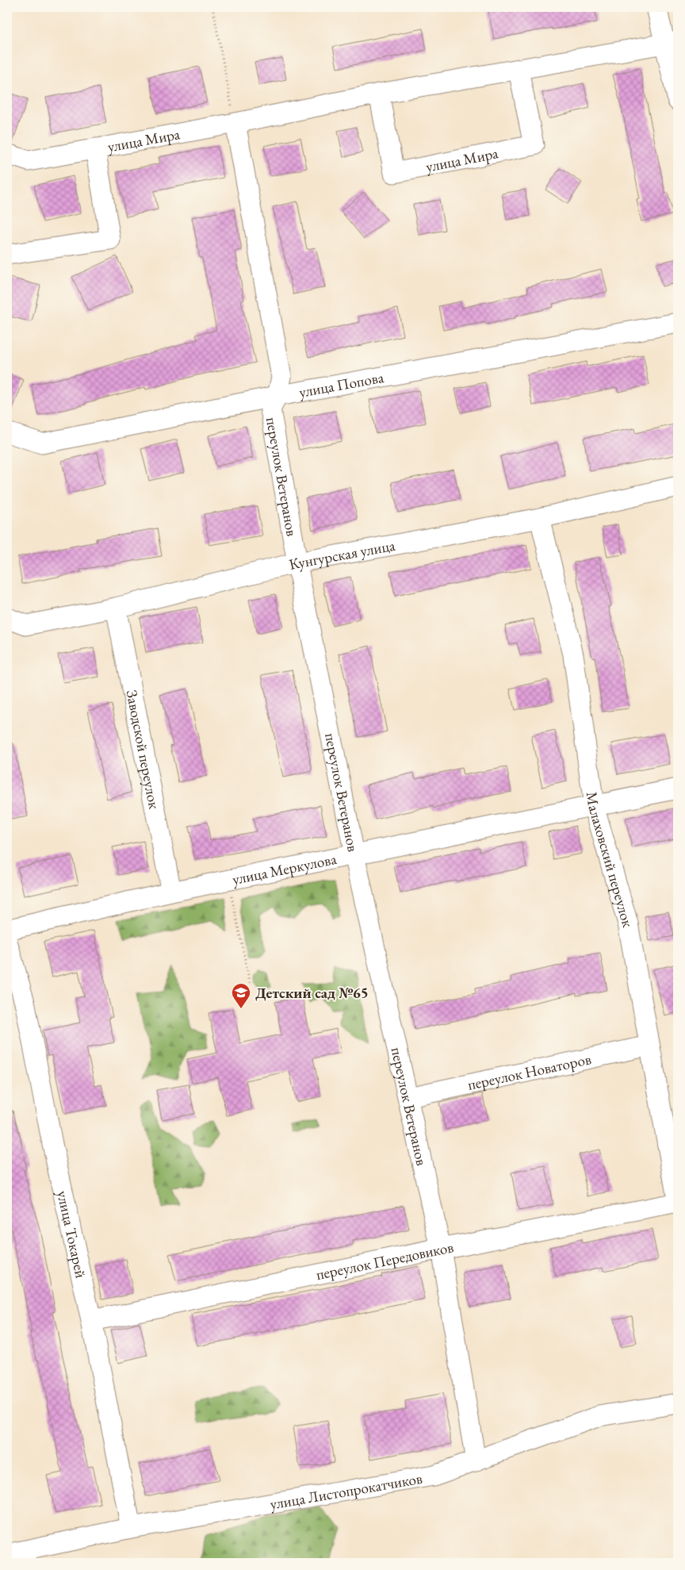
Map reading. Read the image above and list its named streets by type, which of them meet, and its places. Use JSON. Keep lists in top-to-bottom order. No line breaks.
{"streets":{"street":["улица Мира","улица Попова","переулок Ветеранов","Кунгурская улица","Заводской переулок","Малаховский переулок","улица Меркулова","переулок Новаторов","улица Токарей","переулок Передовиков","улица Листопрокатчиков"]},"crossings":[["улица Мира","переулок Ветеранов"],["улица Попова","переулок Ветеранов"],["переулок Ветеранов","Кунгурская улица"],["переулок Ветеранов","улица Меркулова"],["переулок Ветеранов","переулок Новаторов"],["переулок Ветеранов","переулок Передовиков"],["переулок Ветеранов","улица Листопрокатчиков"],["Кунгурская улица","Заводской переулок"],["Кунгурская улица","Малаховский переулок"],["Заводской переулок","улица Меркулова"],["Малаховский переулок","улица Меркулова"],["Малаховский переулок","переулок Новаторов"],["Малаховский переулок","переулок Передовиков"],["улица Токарей","переулок Передовиков"],["улица Токарей","улица Листопрокатчиков"]],"places":{"school or university":["Детский сад №65"]}}
